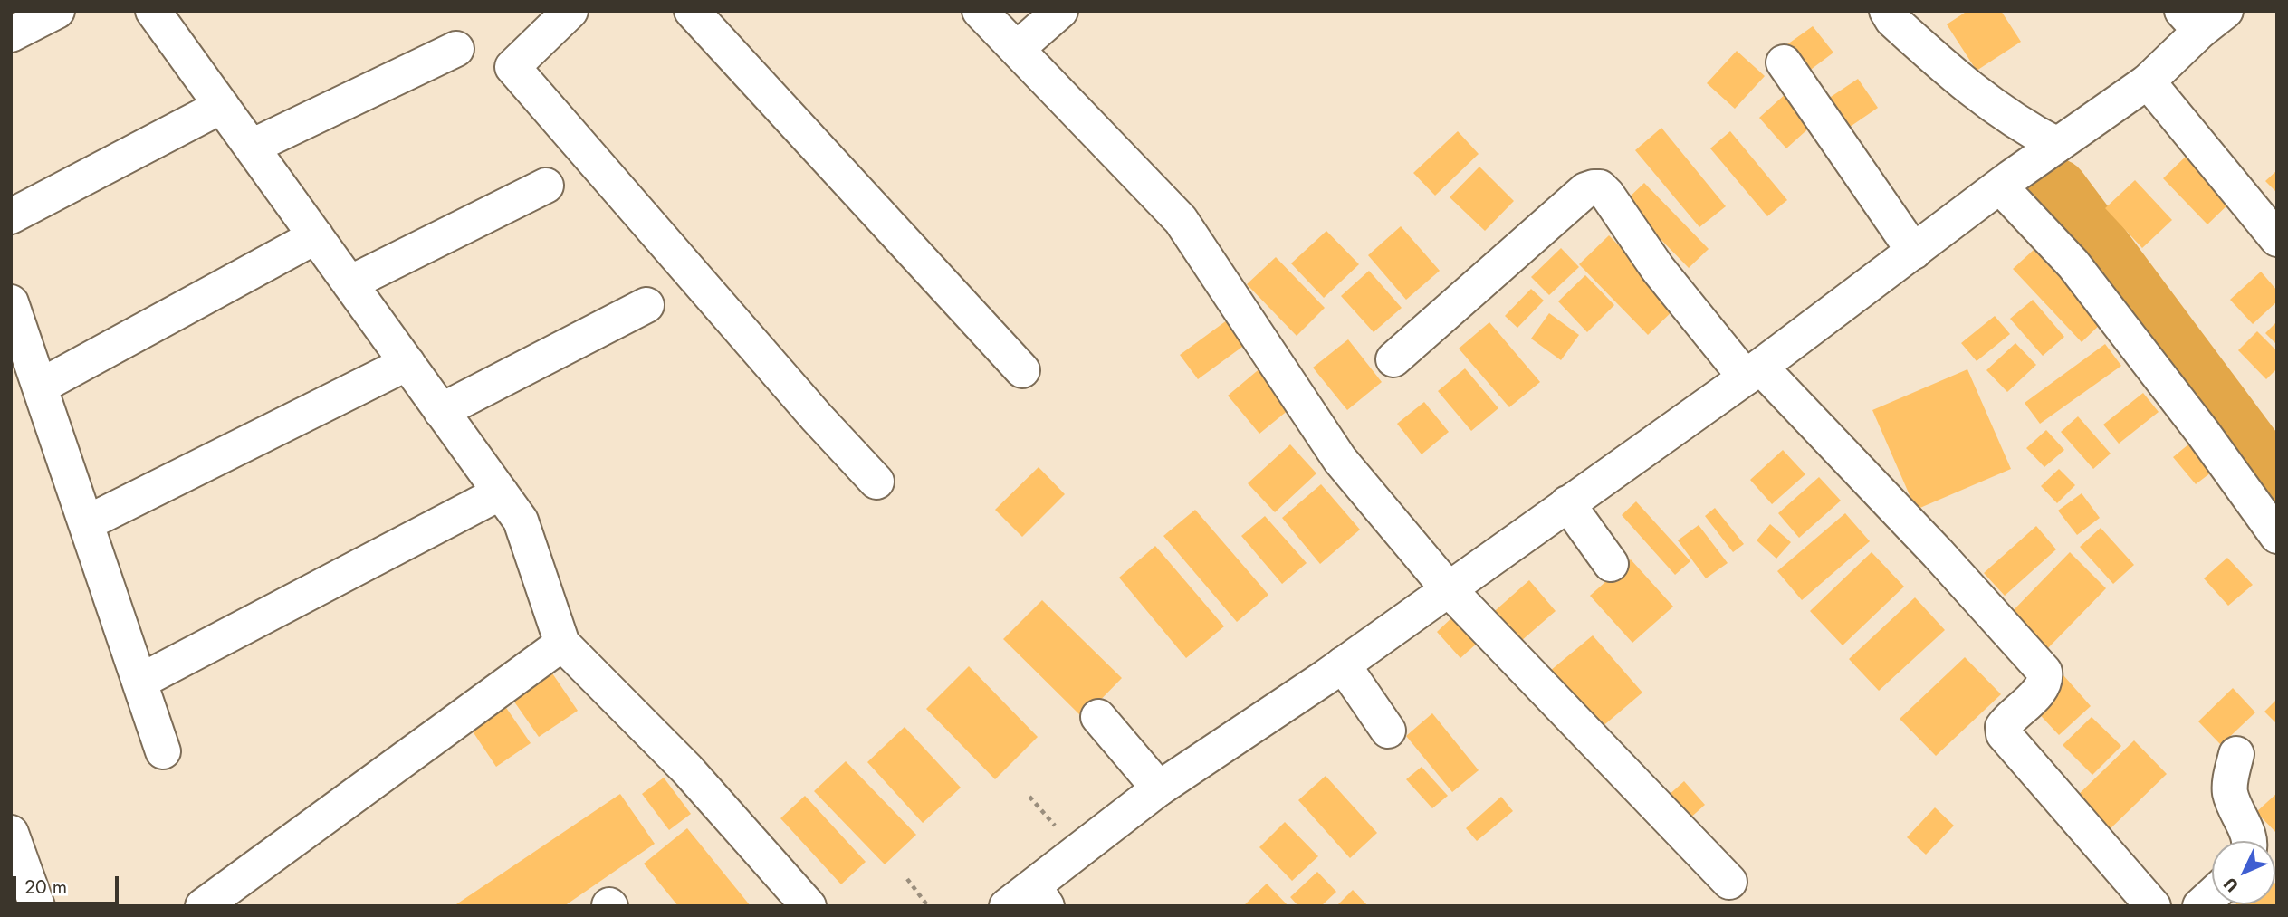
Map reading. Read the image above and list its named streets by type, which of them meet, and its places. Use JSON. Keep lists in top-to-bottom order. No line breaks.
{"scale_bar":"20 m","north":"bottom left"}
